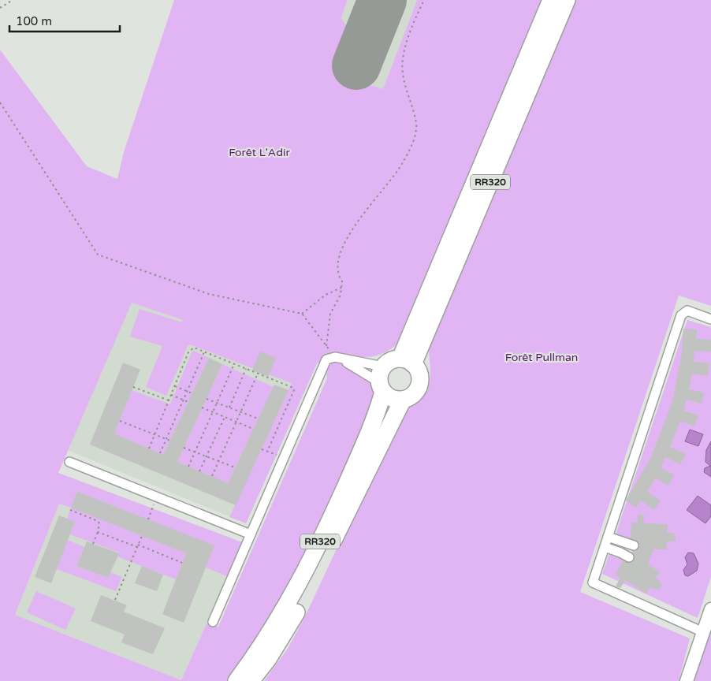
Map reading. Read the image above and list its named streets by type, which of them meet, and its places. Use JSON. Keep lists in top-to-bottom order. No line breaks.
{"streets":{"highway":["RR320"]},"parks":["Forêt L'Adir","Forêt Pullman"],"scale_bar":"100 m"}
